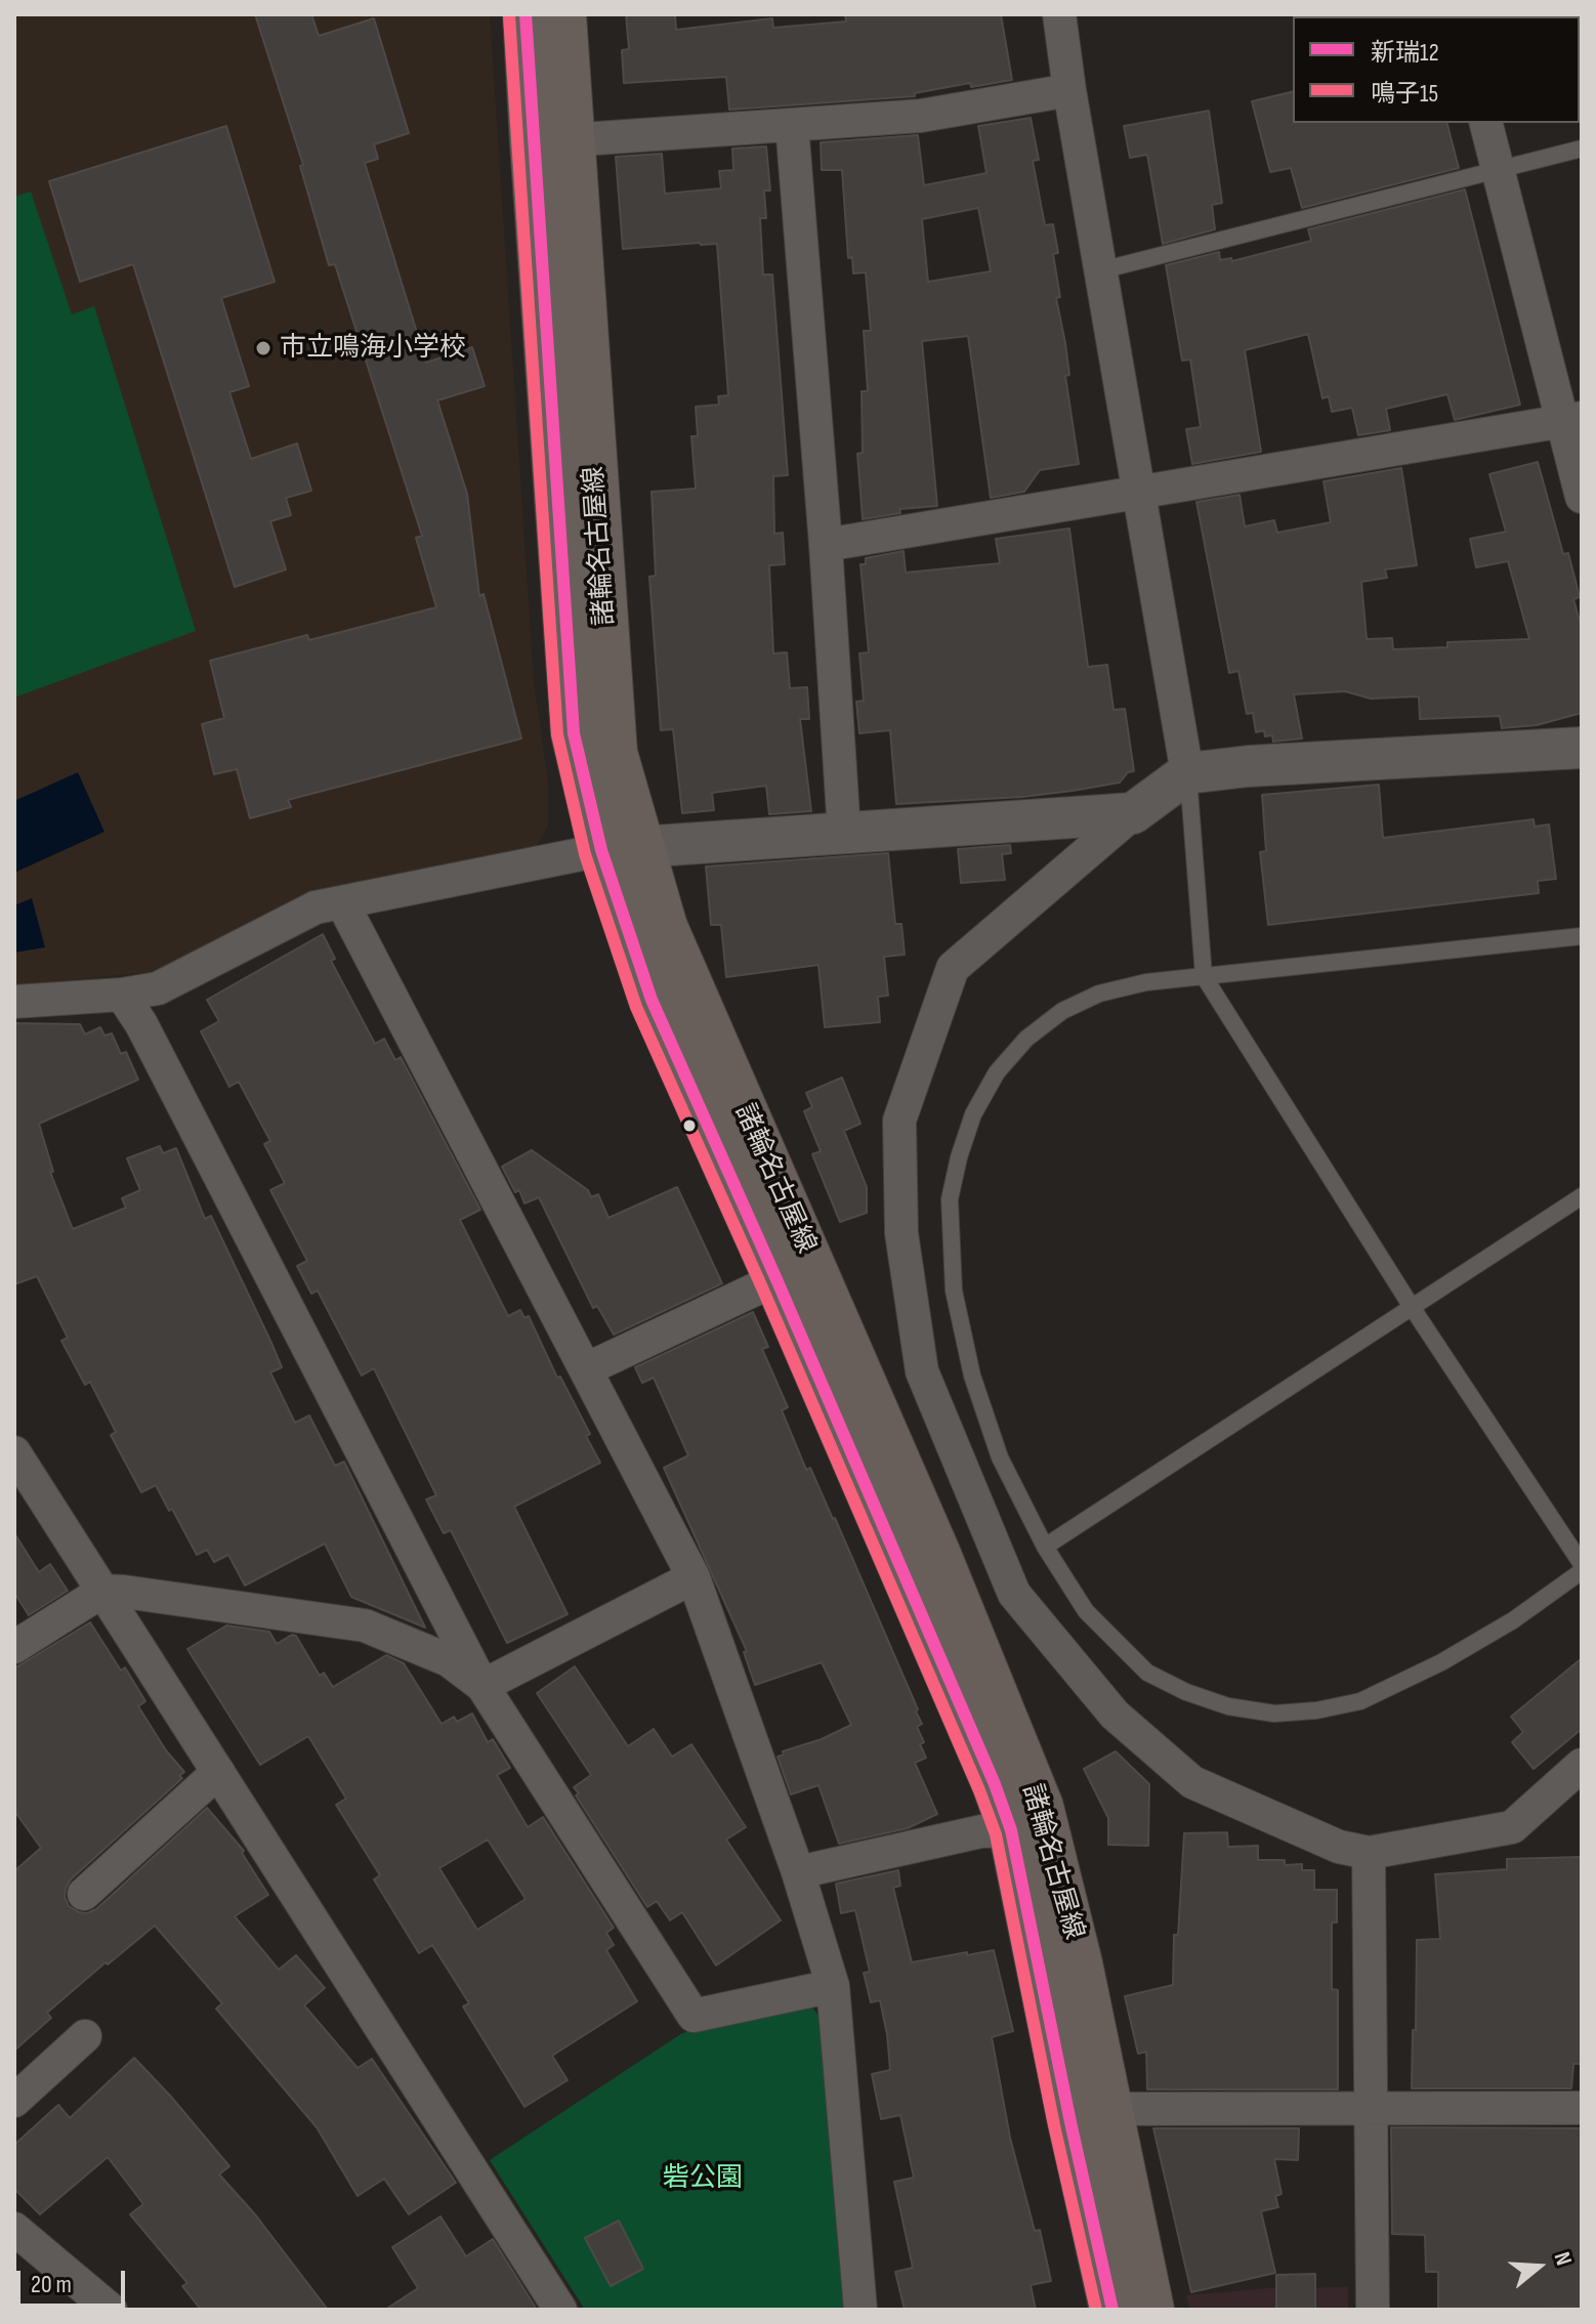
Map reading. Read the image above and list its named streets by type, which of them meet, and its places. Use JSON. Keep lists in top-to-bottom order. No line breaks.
{"streets":{"main road":["諸輪名古屋線"]},"parks":["砦公園"],"places":["市立鳴海小学校"],"lines":["transit line 新瑞12","transit line 鳴子15"],"legend":["新瑞12","鳴子15"],"scale_bar":"20 m","north":"right"}
